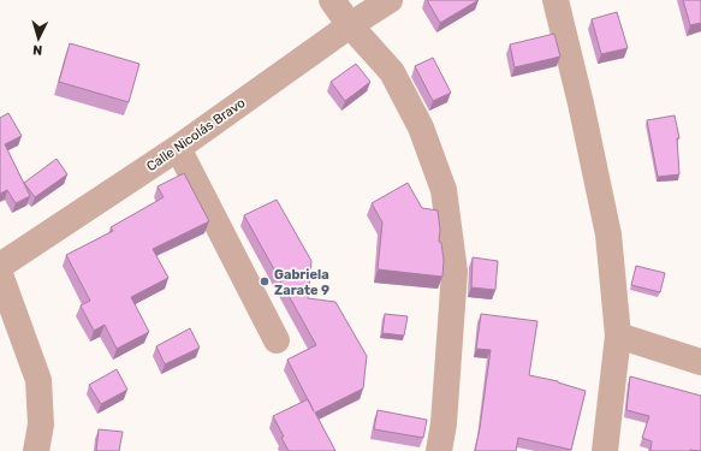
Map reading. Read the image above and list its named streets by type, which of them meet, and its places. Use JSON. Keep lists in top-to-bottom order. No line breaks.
{"streets":{"street":["Calle Nicolás Bravo"]},"places":["Gabriela Zarate 9"],"north":"bottom"}
